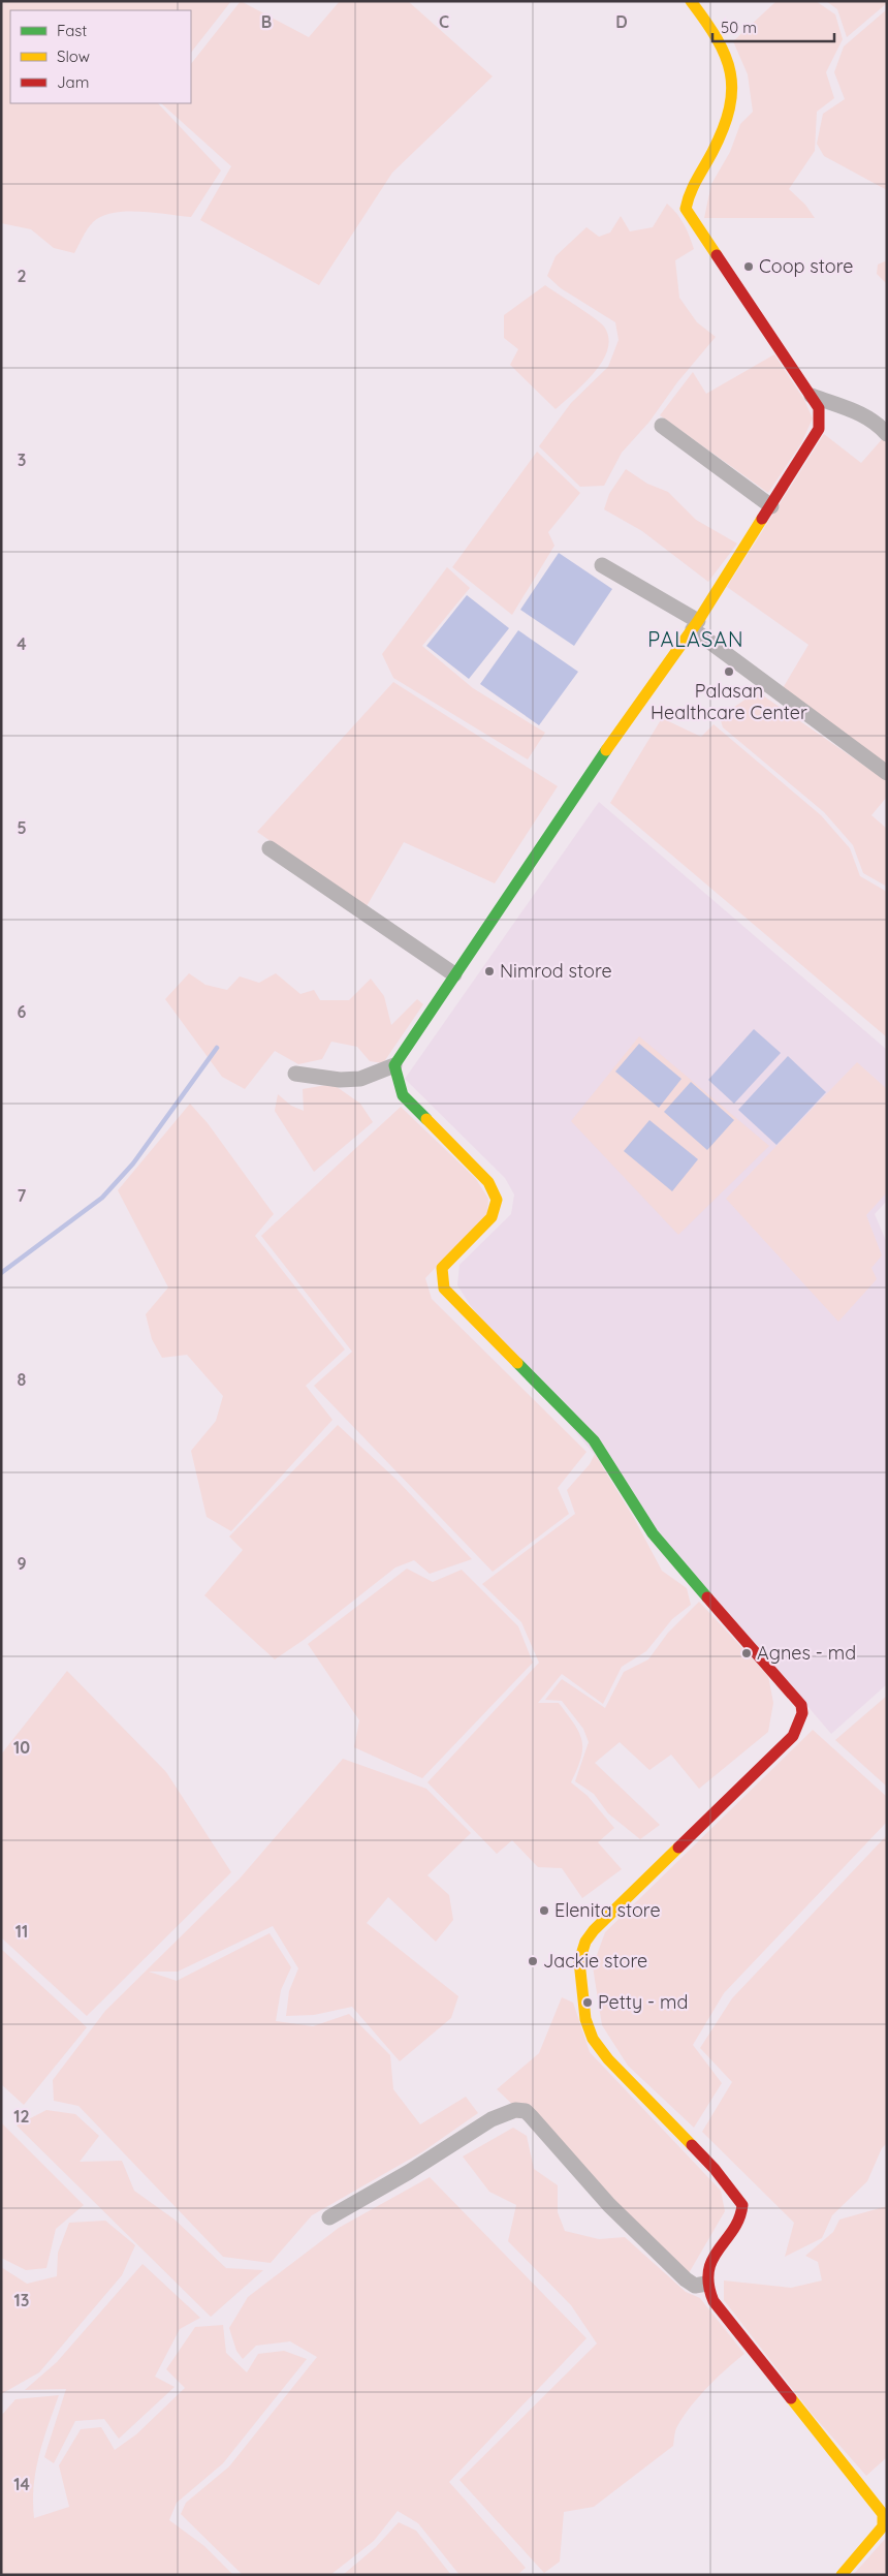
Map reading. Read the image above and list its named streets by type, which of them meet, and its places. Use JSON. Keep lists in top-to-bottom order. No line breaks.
{"districts":["PALASAN"],"places":["Coop store","Palasan Healthcare Center","Nimrod store","Agnes - md","Elenita store","Jackie store","Petty - md"],"legend":["Fast","Slow","Jam"],"scale_bar":"50 m","grid":{"columns":["B","C","D"],"rows":["2","3","4","5","6","7","8","9","10","11","12","13","14"]}}
